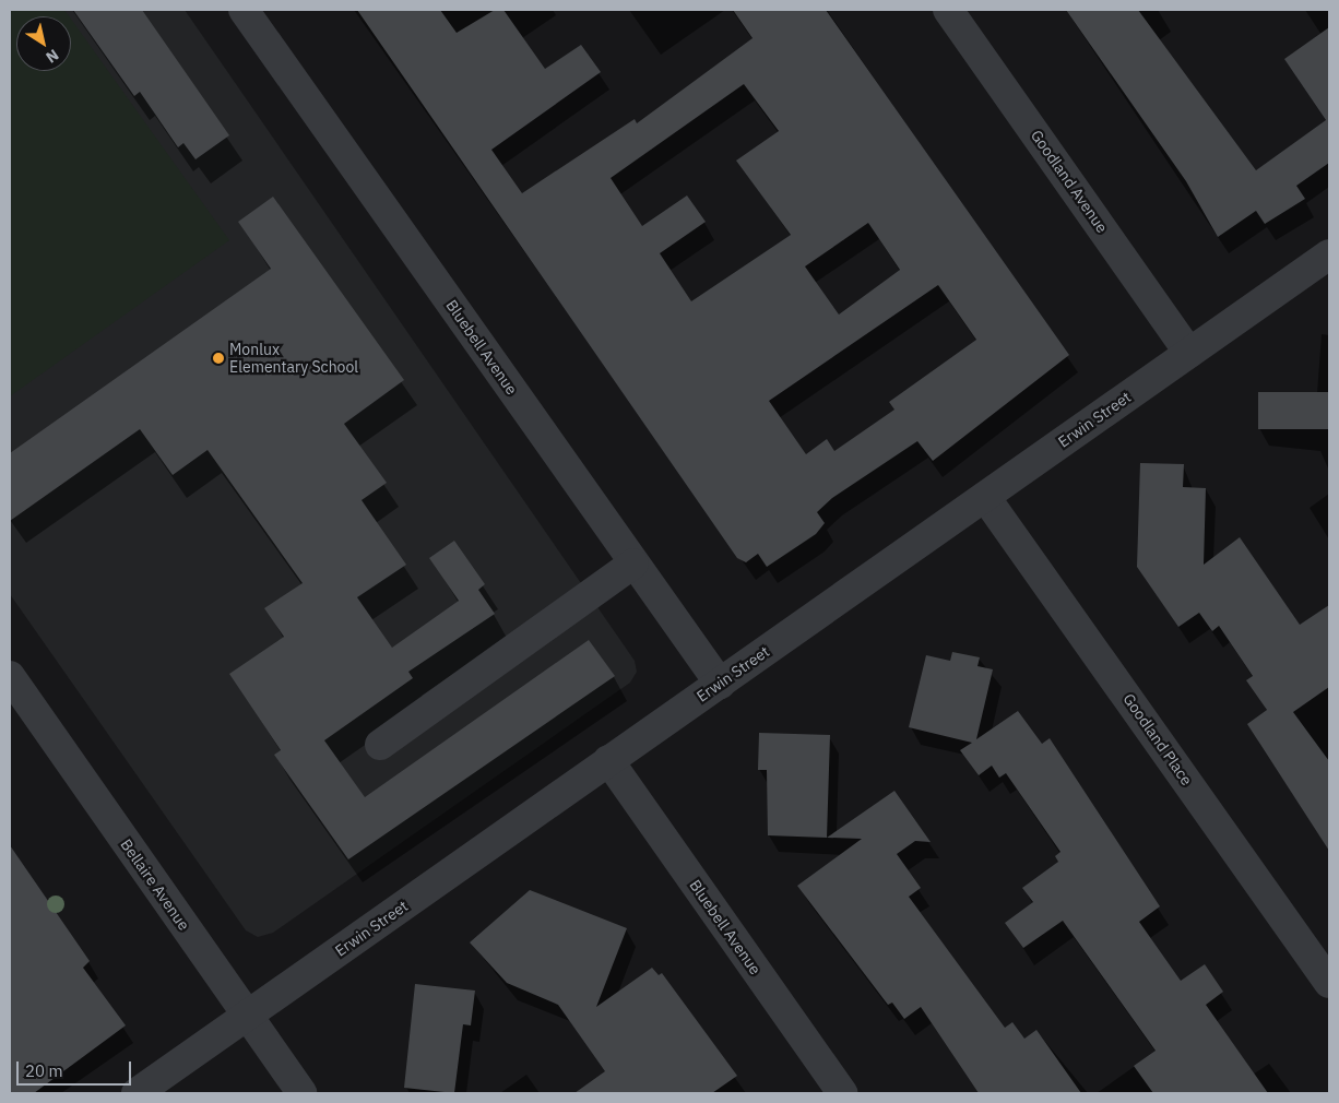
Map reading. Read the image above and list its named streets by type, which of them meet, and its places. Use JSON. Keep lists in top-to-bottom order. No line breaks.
{"streets":{"street":["Goodland Avenue","Bluebell Avenue","Erwin Street","Goodland Place","Bellaire Avenue"]},"crossings":[["Goodland Avenue","Erwin Street"],["Bluebell Avenue","Erwin Street"],["Erwin Street","Goodland Place"],["Erwin Street","Bellaire Avenue"]],"places":["Monlux Elementary School"],"scale_bar":"20 m","north":"bottom right"}
